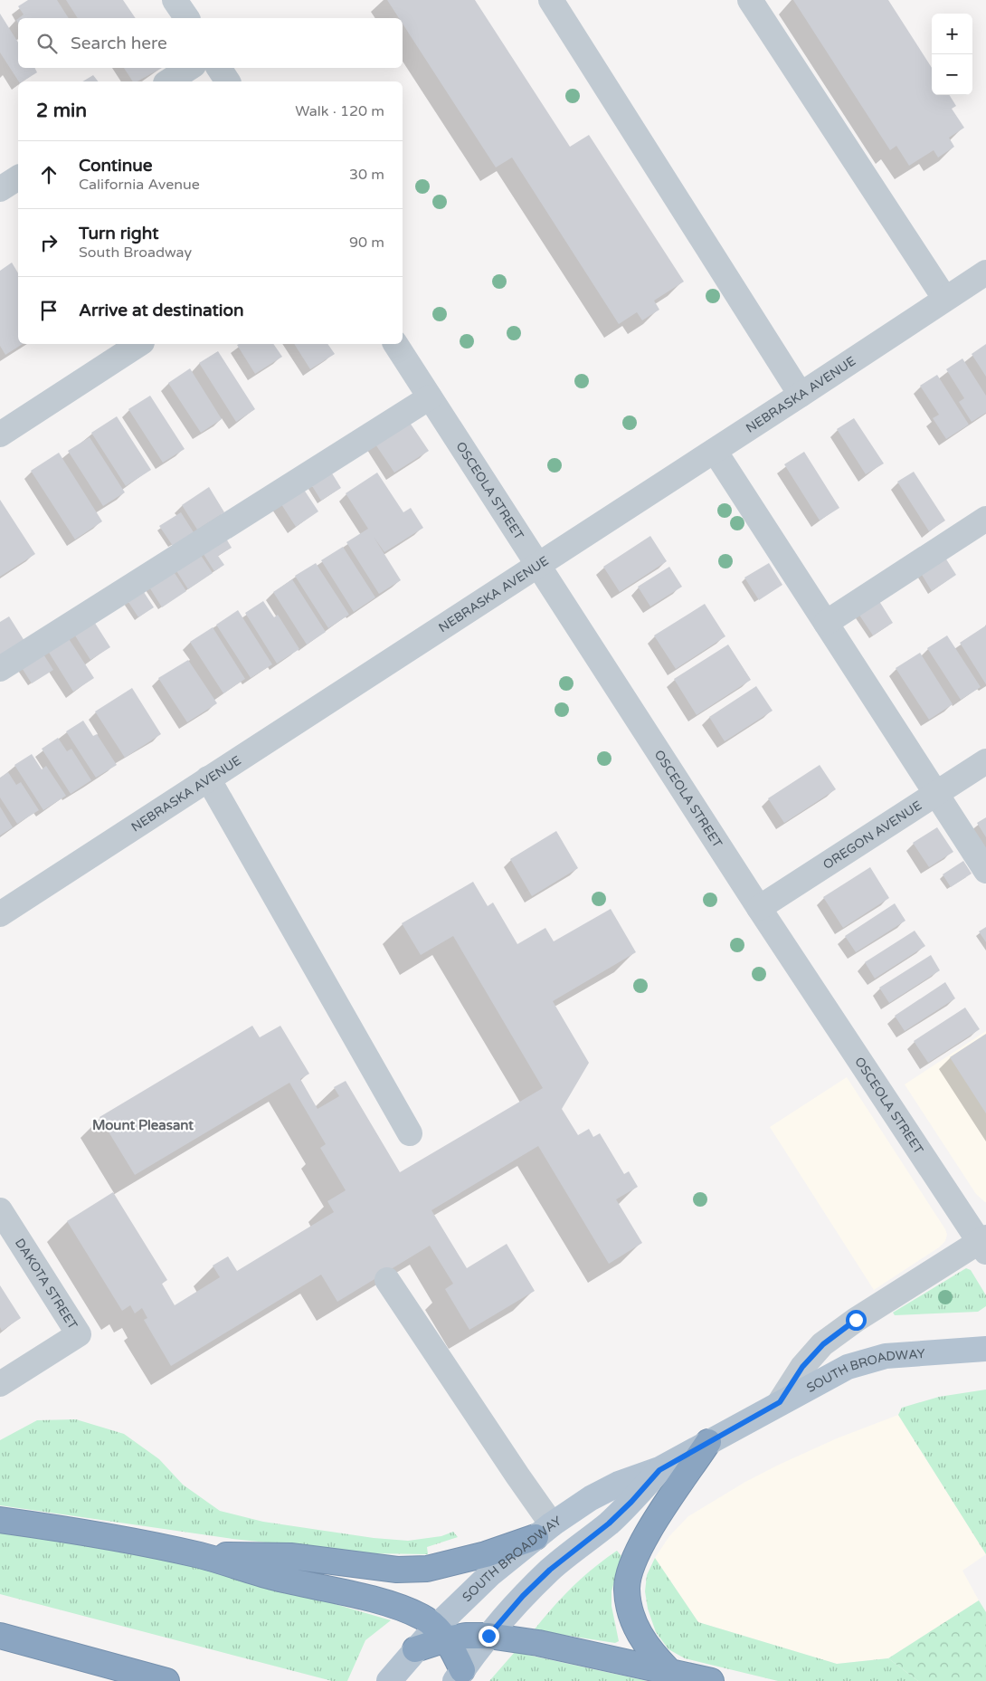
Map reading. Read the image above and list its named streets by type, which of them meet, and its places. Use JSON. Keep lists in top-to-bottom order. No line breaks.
{"streets":{"main road":["SOUTH BROADWAY"],"street":["NEBRASKA AVENUE","OSCEOLA STREET","OREGON AVENUE","DAKOTA STREET"]},"crossings":[["NEBRASKA AVENUE","OSCEOLA STREET"],["OSCEOLA STREET","OREGON AVENUE"]],"districts":["Mount Pleasant"],"page":{"map_buttons":["+","−"],"search":"Search here","heading":["2 min","Walk · 120 m"],"list":[["Continue","California Avenue","30 m"],["Turn right","South Broadway","90 m"],"Arrive at destination"]}}
